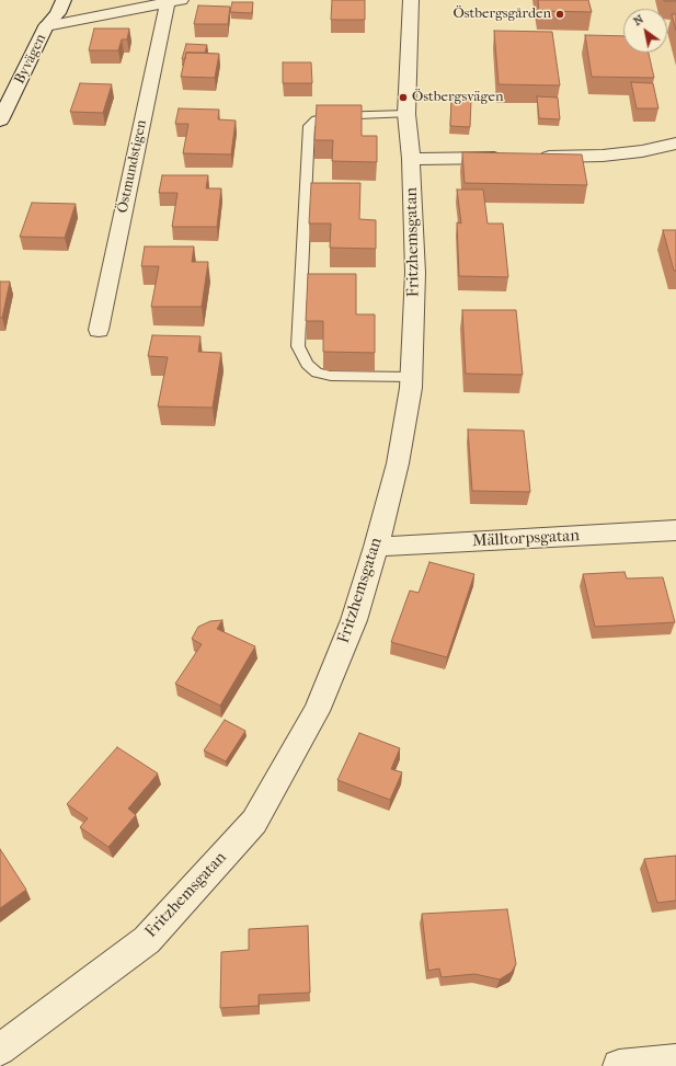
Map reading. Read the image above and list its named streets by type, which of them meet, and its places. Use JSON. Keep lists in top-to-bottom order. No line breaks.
{"streets":{"street":["Byvägen","Östmundstigen","Fritzhemsgatan","Mälltorpsgatan"]},"crossings":[["Fritzhemsgatan","Mälltorpsgatan"]],"places":["Östbergsgården","Östbergsvägen"],"north":"top left"}
